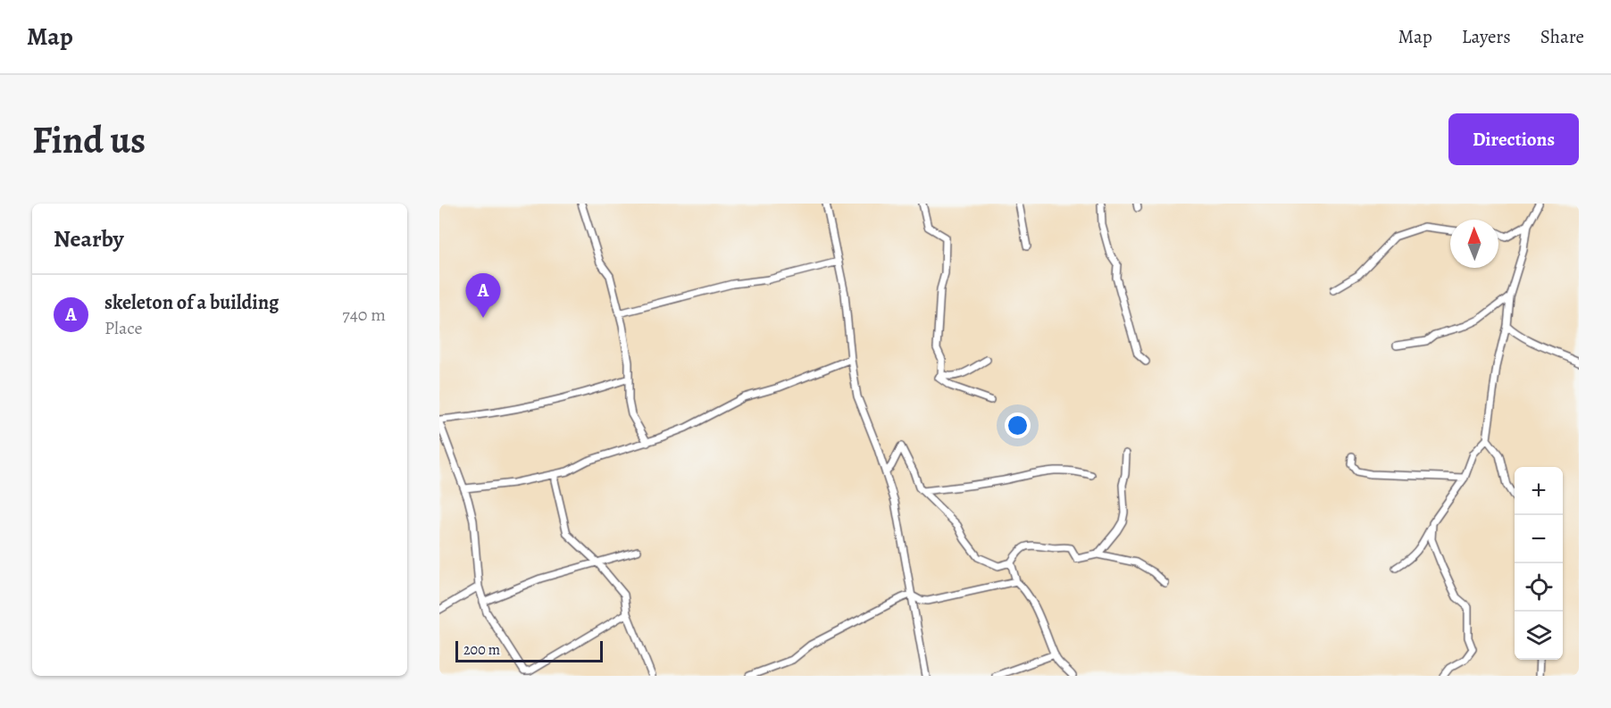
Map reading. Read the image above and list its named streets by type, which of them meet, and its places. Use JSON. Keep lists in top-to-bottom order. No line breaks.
{"scale_bar":"200 m","north":"top","page":{"header":"Map","nav":["Map","Layers","Share"],"buttons":"Directions","title":"Find us","heading":"Nearby","list":[{"mark":"A","name":"skeleton of a building","note":"Place","value":"740 m"}],"pins":"A","map_buttons":["+","−"],"scale":"200 m"}}
